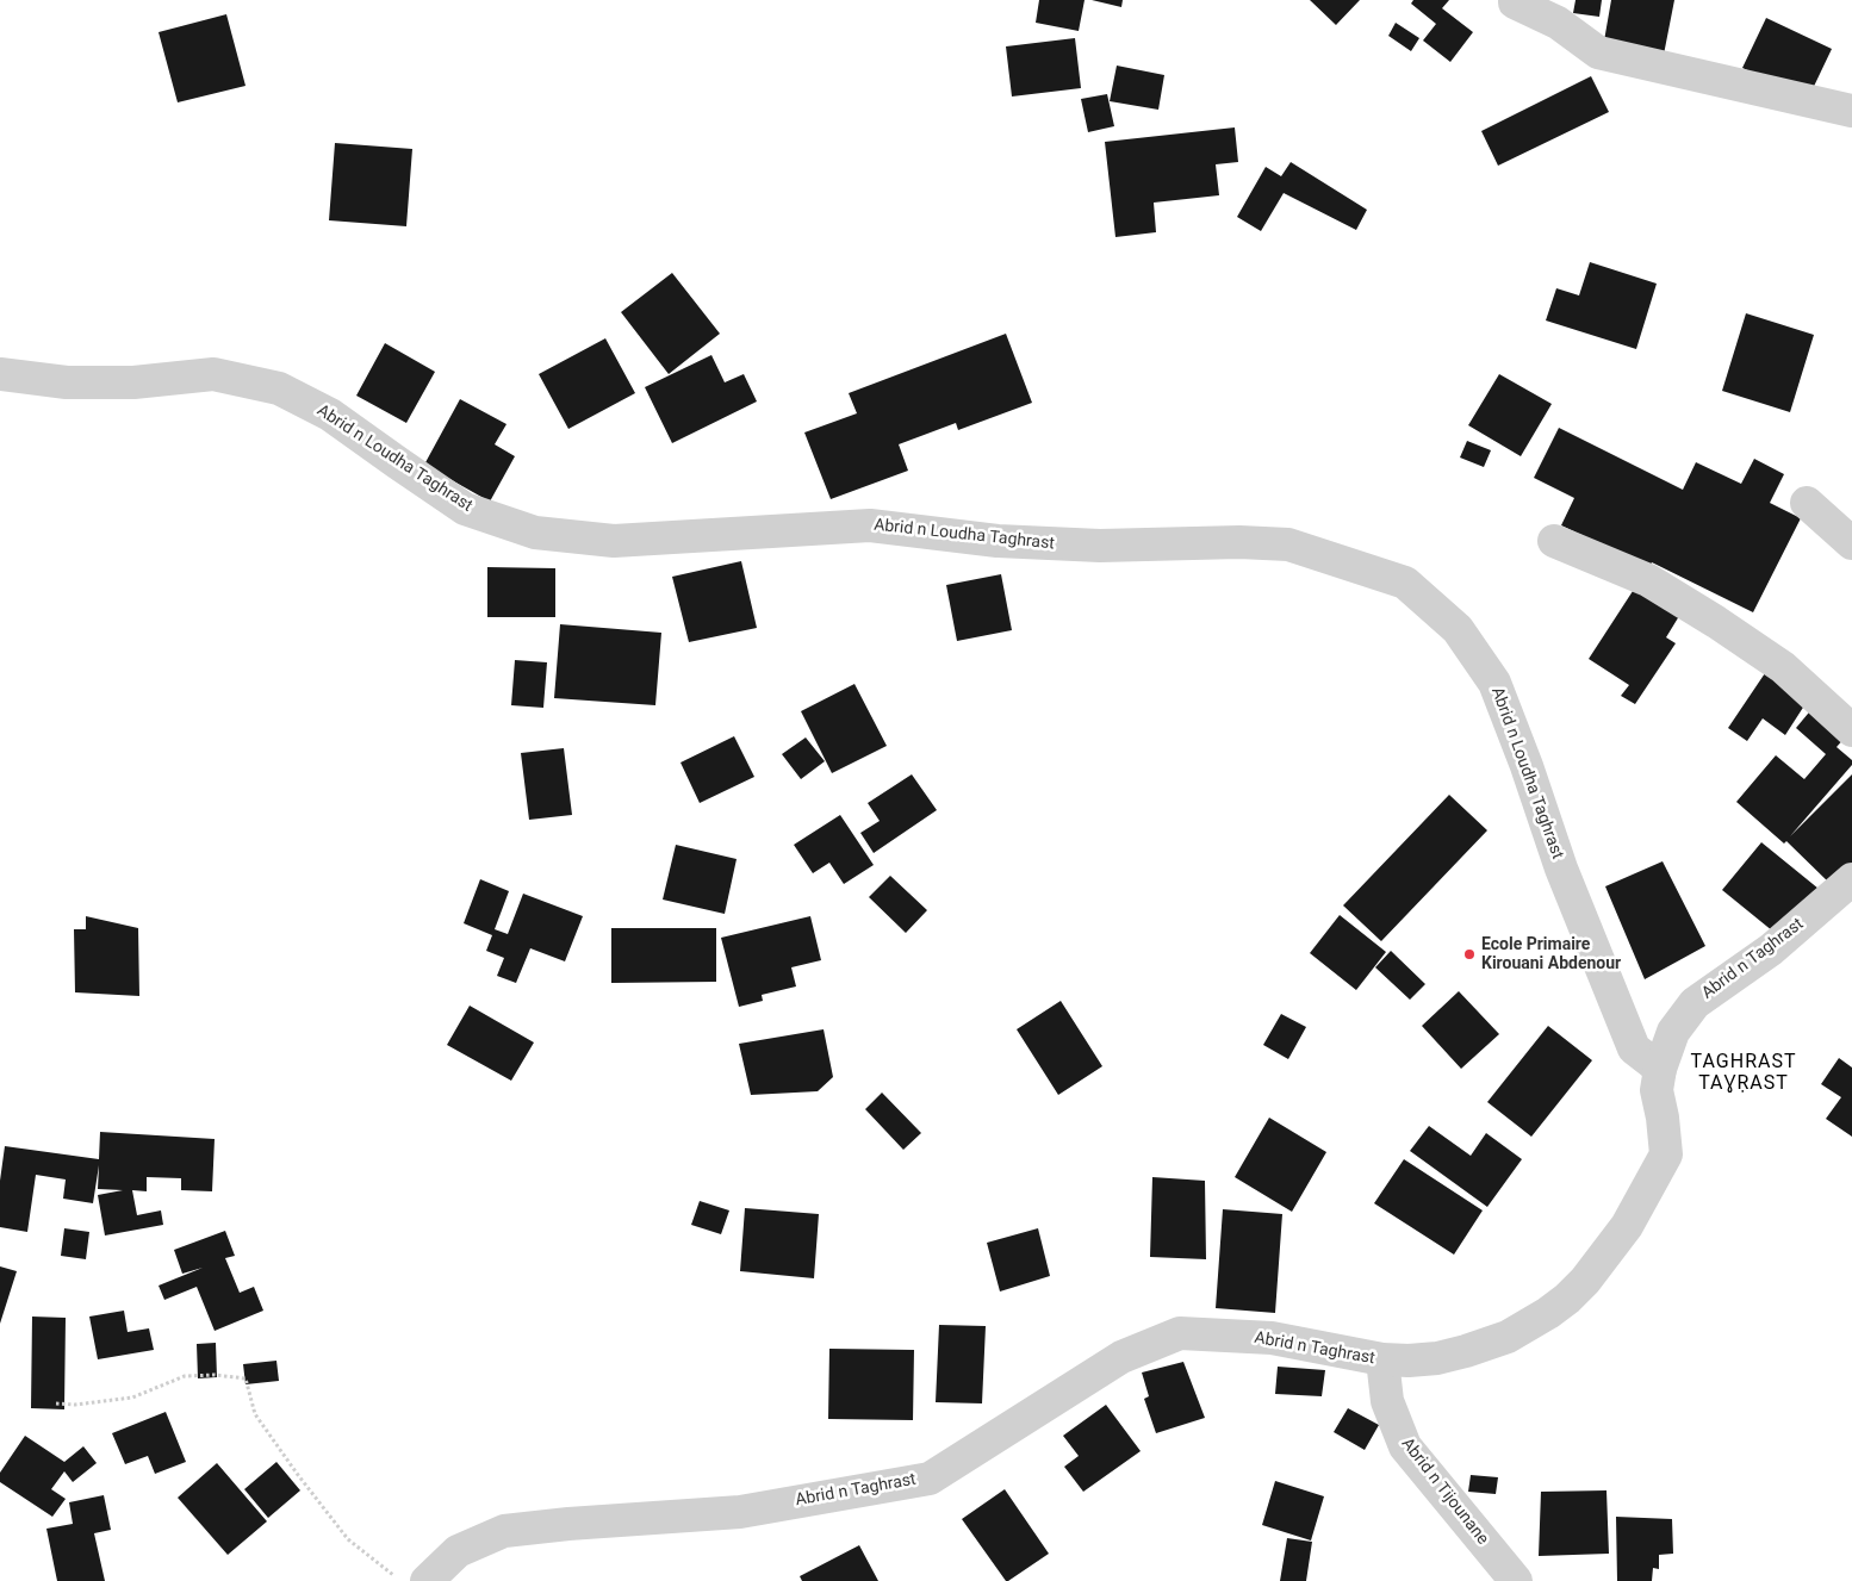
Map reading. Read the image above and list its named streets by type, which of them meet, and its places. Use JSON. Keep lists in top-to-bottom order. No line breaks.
{"streets":{"street":["Abrid n Loudha Taghrast","Abrid n Taghrast","Abrid n Tijounane"]},"crossings":[["Abrid n Loudha Taghrast","Abrid n Taghrast"],["Abrid n Taghrast","Abrid n Tijounane"]],"districts":["TAGHRAST TAƔṚAST"],"places":["Ecole Primaire Kirouani Abdenour"]}
